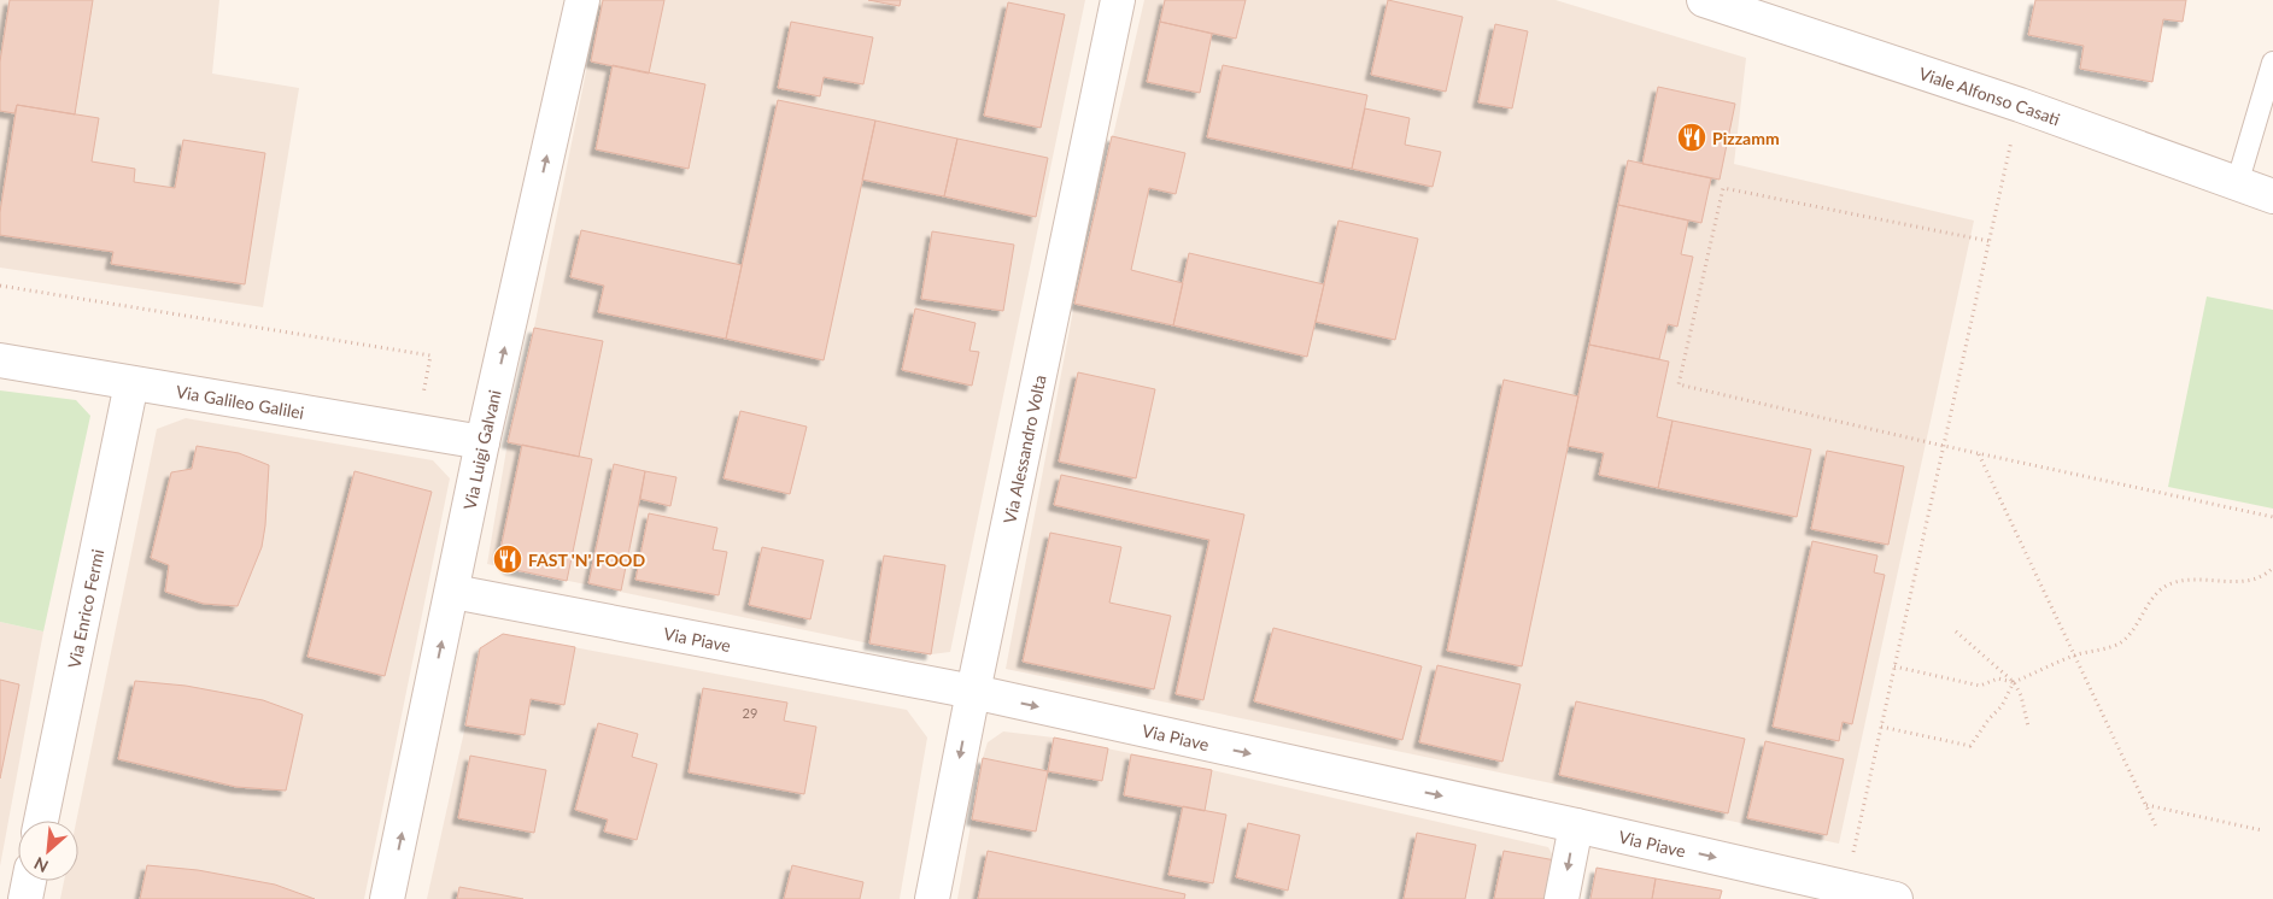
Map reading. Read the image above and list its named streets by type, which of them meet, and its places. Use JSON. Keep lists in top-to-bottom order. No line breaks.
{"streets":{"street":["Viale Alfonso Casati","Via Galileo Galilei","Via Luigi Galvani","Via Alessandro Volta","Via Enrico Fermi","Via Piave"]},"crossings":[["Via Galileo Galilei","Via Luigi Galvani"],["Via Galileo Galilei","Via Enrico Fermi"],["Via Luigi Galvani","Via Piave"],["Via Alessandro Volta","Via Piave"]],"one_way":["Via Luigi Galvani","Via Piave"],"places":{"restaurant":["Pizzamm","FAST 'N' FOOD"]},"house_numbers":["29"],"north":"bottom left"}
